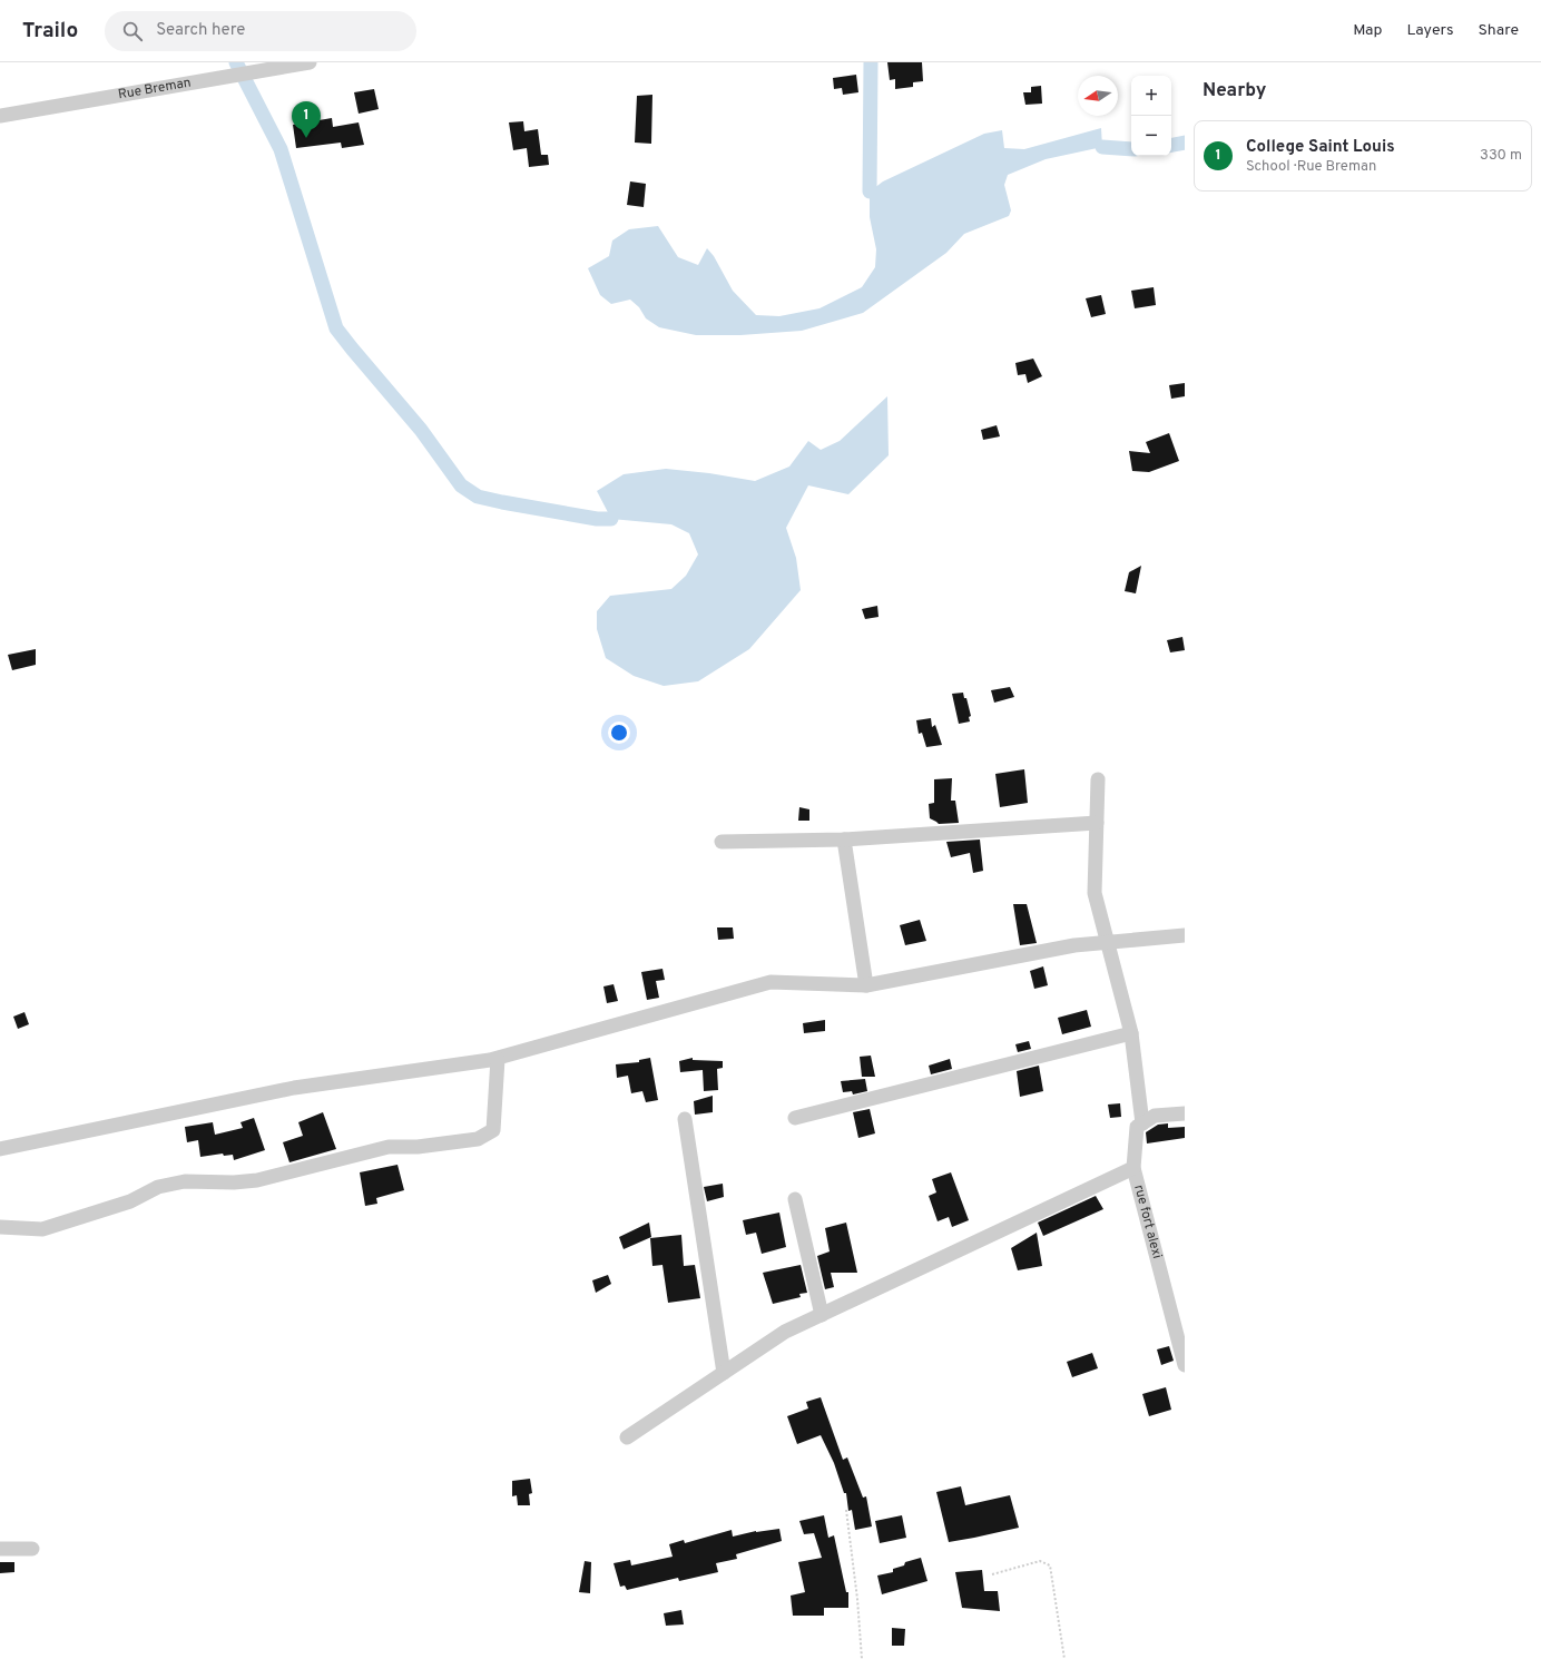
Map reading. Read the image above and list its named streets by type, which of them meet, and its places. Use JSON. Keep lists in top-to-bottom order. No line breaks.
{"streets":{"street":["Rue Breman","rue fort alexi"]},"north":"left","page":{"header":"Trailo","search":"Search here","nav":["Map","Layers","Share"],"heading":"Nearby","map_buttons":["+","−"],"pins":"1","list":[{"mark":"1","name":"College Saint Louis","note":"School · Rue Breman","value":"330 m"}]}}
